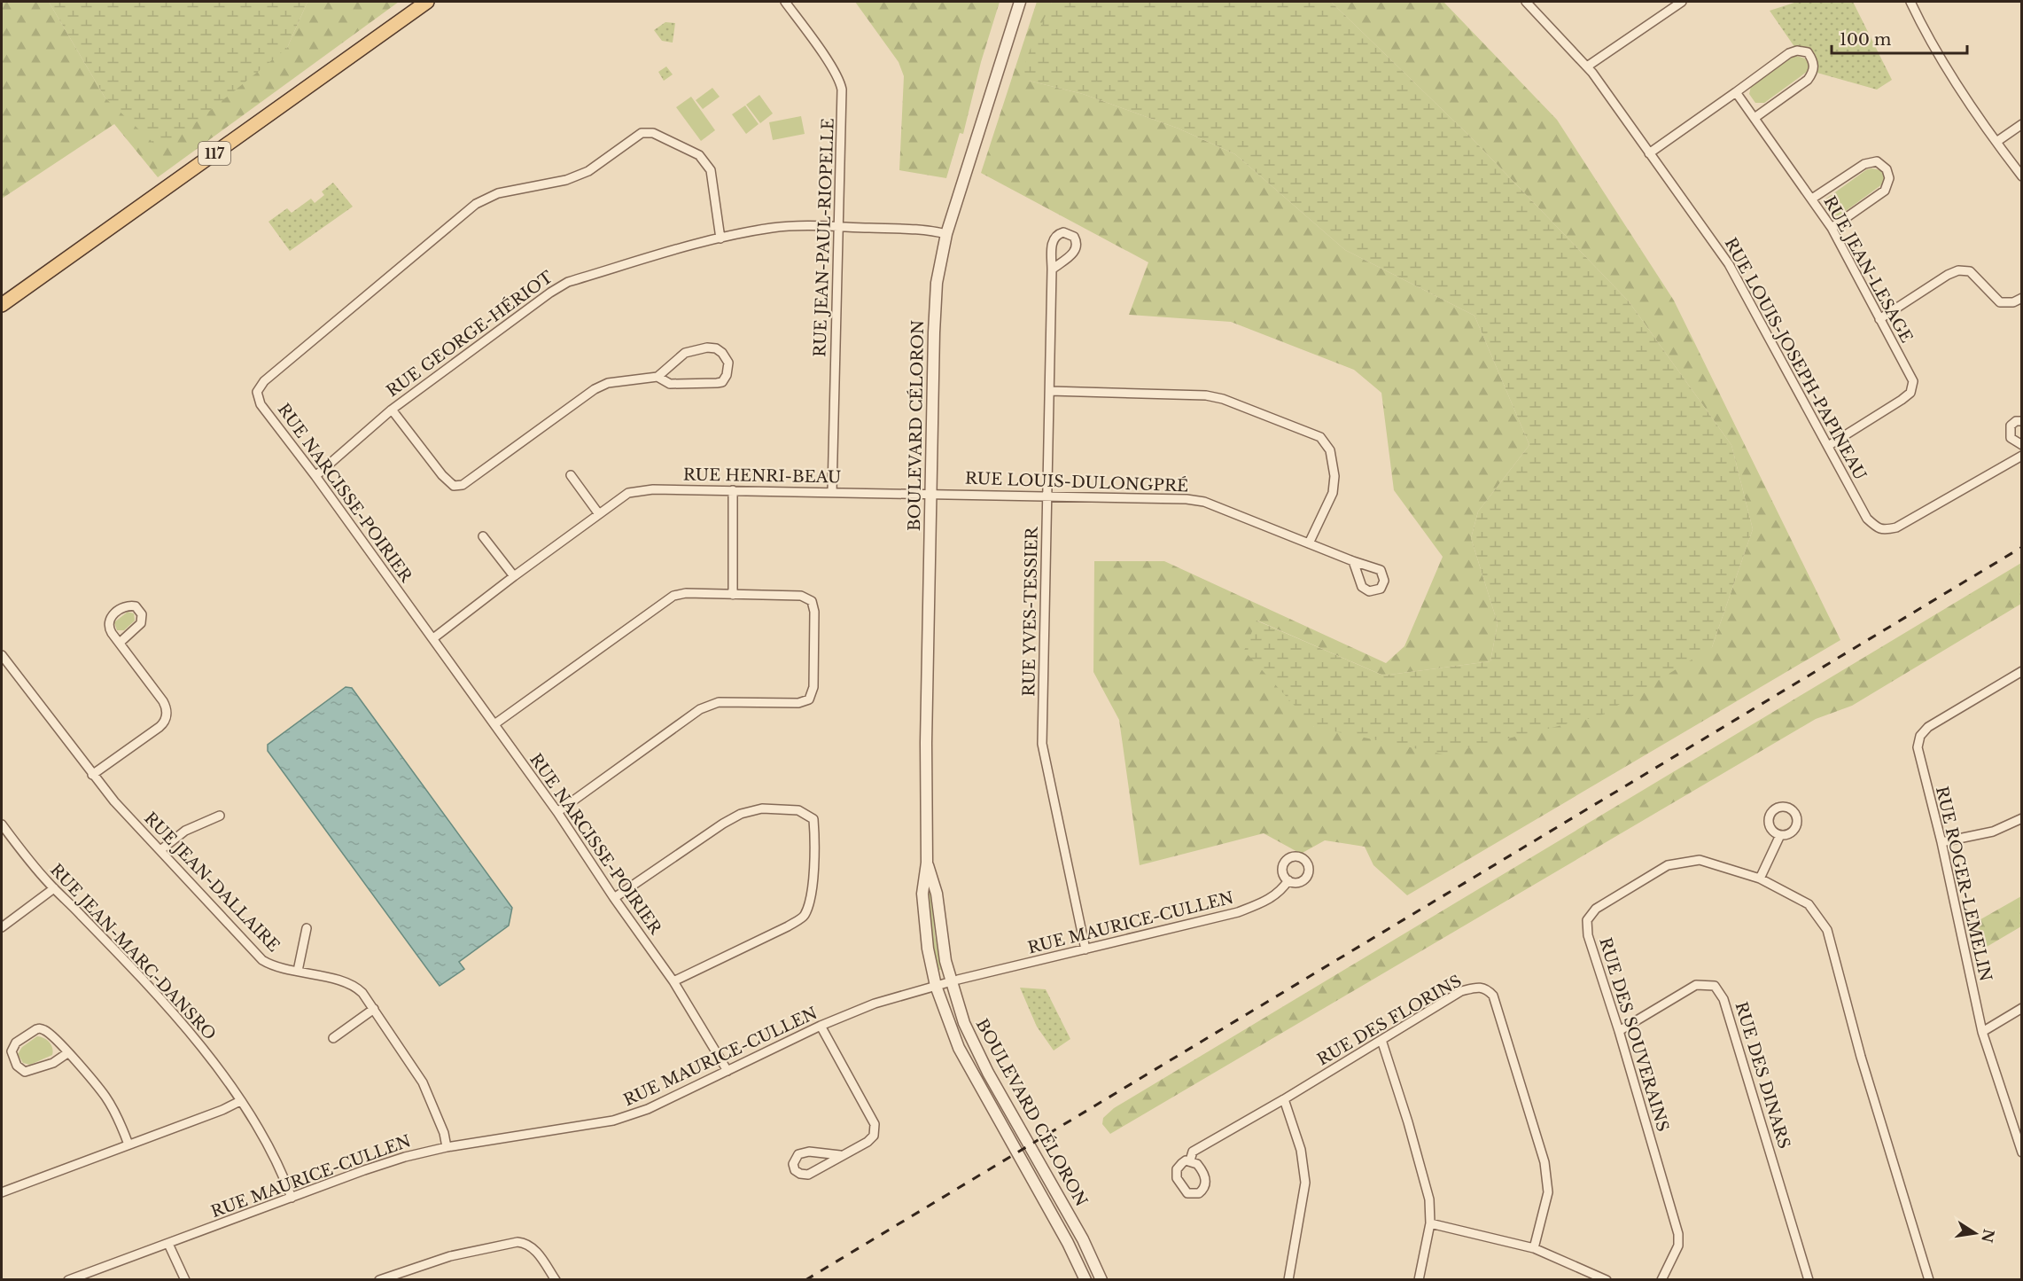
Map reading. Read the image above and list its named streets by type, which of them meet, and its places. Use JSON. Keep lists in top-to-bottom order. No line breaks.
{"streets":{"main road":["117"],"street":["RUE JEAN-PAUL-RIOPELLE","RUE JEAN-LESAGE","RUE GEORGE-HÉRIOT","RUE LOUIS-JOSEPH-PAPINEAU","BOULEVARD CÉLORON","RUE HENRI-BEAU","RUE LOUIS-DULONGPRÉ","RUE NARCISSE-POIRIER","RUE YVES-TESSIER","RUE JEAN-DALLAIRE","RUE ROGER-LEMELIN","RUE MAURICE-CULLEN","RUE JEAN-MARC-DANSRO","RUE DES FLORINS","RUE DES SOUVERAINS","RUE DES DINARS"]},"crossings":[["RUE JEAN-PAUL-RIOPELLE","RUE GEORGE-HÉRIOT"],["RUE JEAN-PAUL-RIOPELLE","RUE HENRI-BEAU"],["RUE JEAN-LESAGE","RUE LOUIS-JOSEPH-PAPINEAU"],["RUE GEORGE-HÉRIOT","BOULEVARD CÉLORON"],["RUE GEORGE-HÉRIOT","RUE NARCISSE-POIRIER"],["BOULEVARD CÉLORON","RUE HENRI-BEAU"],["BOULEVARD CÉLORON","RUE LOUIS-DULONGPRÉ"],["BOULEVARD CÉLORON","RUE MAURICE-CULLEN"],["RUE HENRI-BEAU","RUE LOUIS-DULONGPRÉ"],["RUE HENRI-BEAU","RUE NARCISSE-POIRIER"],["RUE LOUIS-DULONGPRÉ","RUE YVES-TESSIER"],["RUE NARCISSE-POIRIER","RUE MAURICE-CULLEN"],["RUE YVES-TESSIER","RUE MAURICE-CULLEN"],["RUE JEAN-DALLAIRE","RUE MAURICE-CULLEN"],["RUE MAURICE-CULLEN","RUE JEAN-MARC-DANSRO"],["RUE DES SOUVERAINS","RUE DES DINARS"]],"scale_bar":"100 m","north":"right"}
